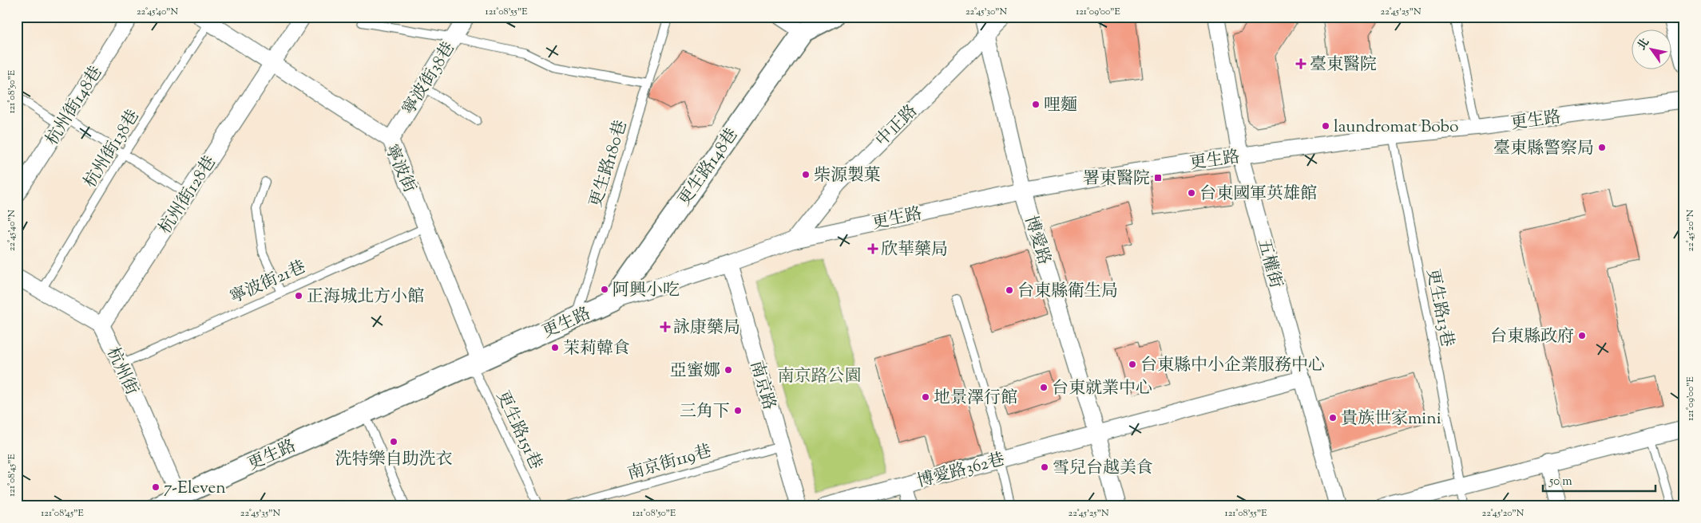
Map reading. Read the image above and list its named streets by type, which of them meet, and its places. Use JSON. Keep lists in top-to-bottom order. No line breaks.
{"streets":{"street":["寧波街38巷","杭州街148巷","更生路","中正路","更生路148巷","寧波街","杭州街128巷","博愛路","五權街","杭州街","南京路","博愛路362巷"],"lane":["杭州街138巷","更生路180巷","寧波街21巷","更生路13巷","更生路151巷","南京街119巷"]},"crossings":[["寧波街38巷","寧波街"],["更生路","中正路"],["更生路","更生路180巷"],["更生路","更生路148巷"],["更生路","寧波街"],["更生路","博愛路"],["更生路","五權街"],["更生路","更生路13巷"],["更生路","杭州街"],["更生路","南京路"],["更生路","更生路151巷"],["中正路","博愛路"],["杭州街138巷","寧波街"],["杭州街138巷","杭州街"],["寧波街","杭州街128巷"],["寧波街","寧波街21巷"],["寧波街","更生路151巷"],["杭州街128巷","杭州街"],["博愛路","博愛路362巷"],["五權街","博愛路362巷"],["寧波街21巷","杭州街"],["南京路","南京街119巷"]],"parks":["南京路公園"],"places":{"health":["臺東醫院","欣華藥局","詠康藥局"],"other":["哩麵","laundromat Bobo","臺東縣警察局","柴源製菓","台東國軍英雄館","阿興小吃","台東縣衛生局","正海城北方小館","台東縣政府","茉莉韓食","台東縣中小企業服務中心","亞蜜娜","台東就業中心","地景澤行館","三角下","貴族世家mini","洗特樂自助洗衣","雪兒台越美食","7-Eleven"],"transit":["署東醫院"]},"scale_bar":"50 m","north":"top left","coordinates":["22°45'40\"N","121°08'55\"E","22°45'30\"N","121°09'00\"E","22°45'25\"N","121°08'50\"E","22°45'20\"N","121°08'45\"E","22°45'35\"N"]}
